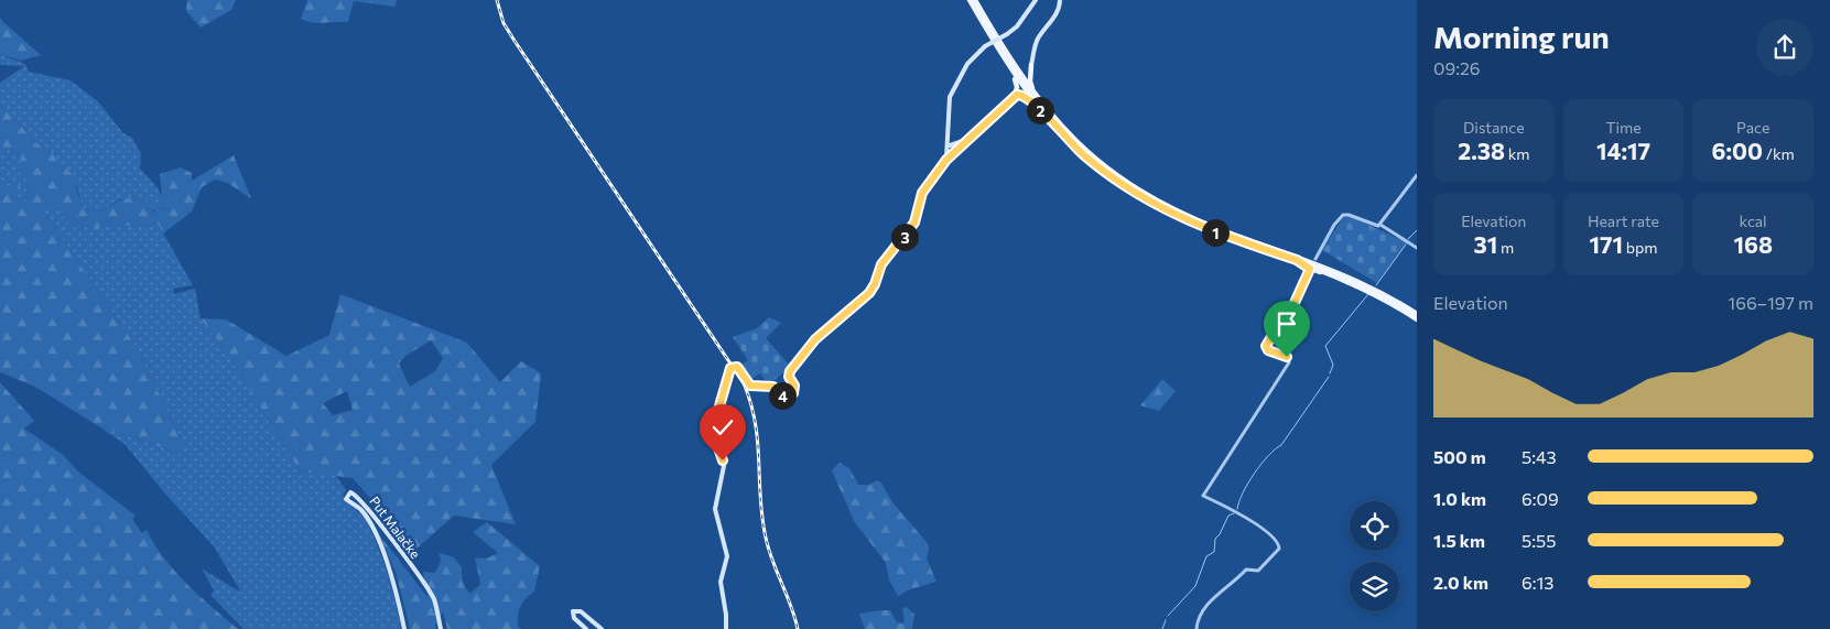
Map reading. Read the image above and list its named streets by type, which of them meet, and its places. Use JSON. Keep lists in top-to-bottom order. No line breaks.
{"streets":{"main road":["Put Malačke"]},"page":{"heading":["Morning run","09:26"],"stats":[["Distance","2.38 km"],["Time","14:17"],["Pace","6:00 /km"],["Elevation","31 m"],["Heart rate","171 bpm"],["kcal","168"]],"pins":["2","1","3","4"],"chart":["Elevation","166–197 m"],"list":[{"name":"500 m","note":"5:43"},{"name":"1.0 km","note":"6:09"},{"name":"1.5 km","note":"5:55"},{"name":"2.0 km","note":"6:13"}]}}
